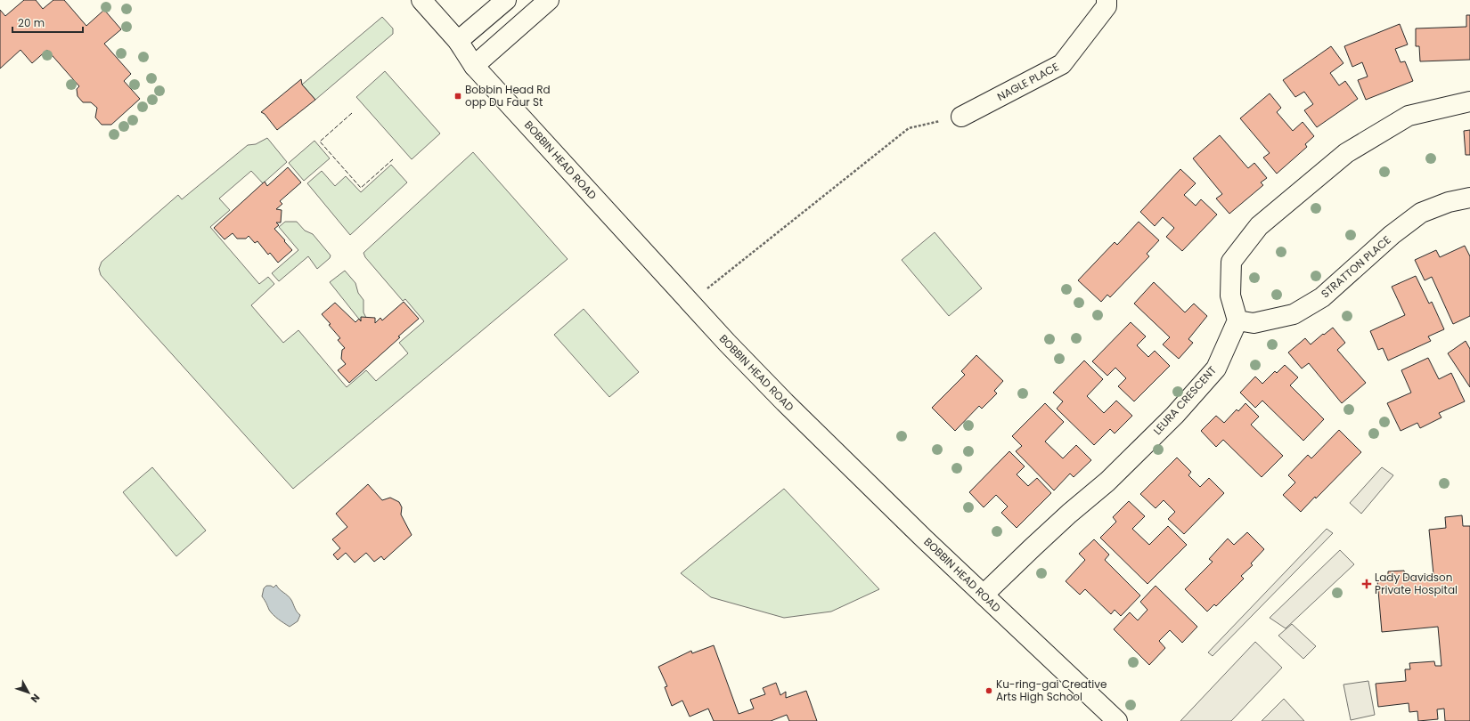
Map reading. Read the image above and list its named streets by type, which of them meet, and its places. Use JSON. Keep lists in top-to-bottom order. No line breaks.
{"streets":{"street":["NAGLE PLACE","BOBBIN HEAD ROAD","STRATTON PLACE","LEURA CRESCENT"]},"crossings":[["BOBBIN HEAD ROAD","LEURA CRESCENT"],["STRATTON PLACE","LEURA CRESCENT"]],"places":{"transit":["Bobbin Head Rd opp Du Faur St"],"health":["Lady Davidson Private Hospital"],"other":["Ku-ring-gai Creative Arts High School"]},"scale_bar":"20 m","north":"bottom right"}
